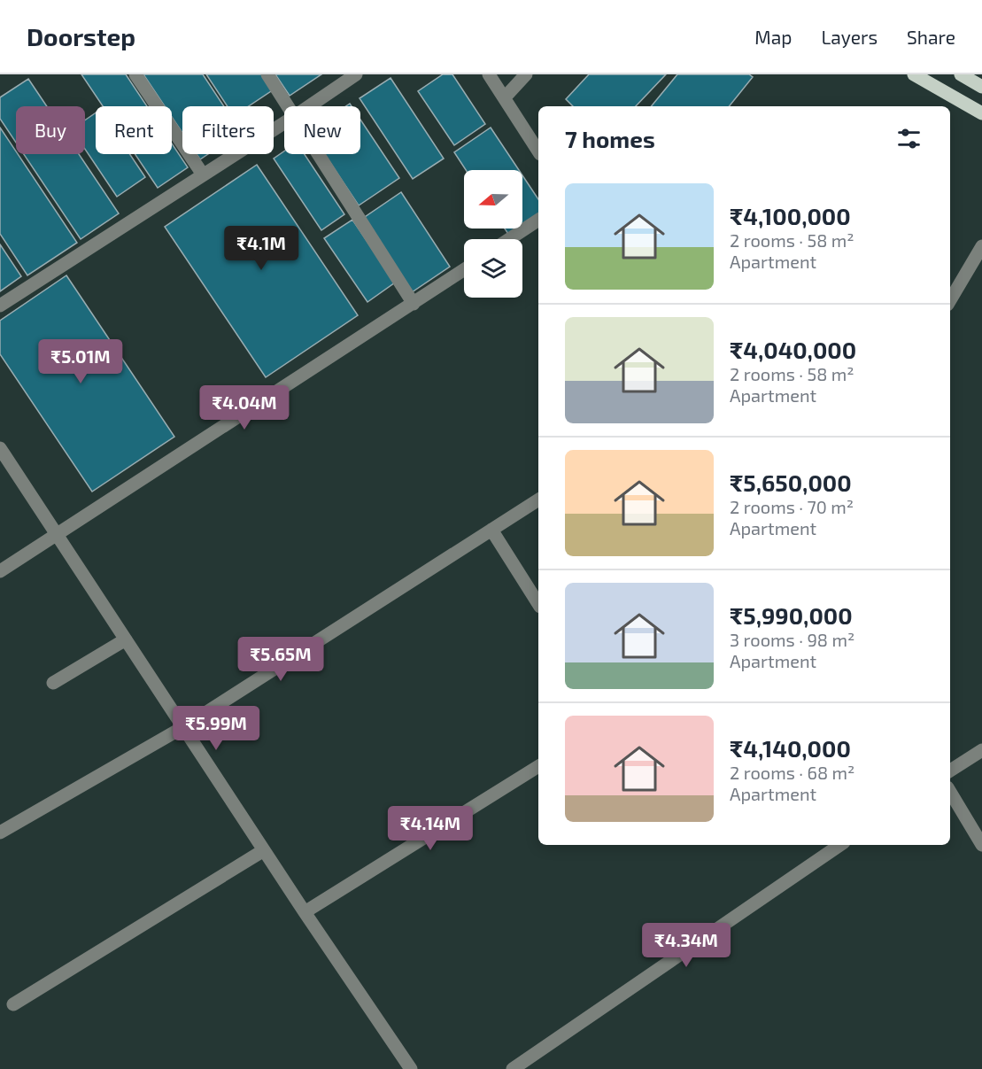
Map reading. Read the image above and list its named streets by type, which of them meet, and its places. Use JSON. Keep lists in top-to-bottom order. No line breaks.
{"north":"left","page":{"header":"Doorstep","nav":["Map","Layers","Share"],"chip":["Buy","Rent","Filters","New"],"heading":"7 homes","list":[{"name":"₹4,100,000","note":"2 rooms · 58 m² · Apartment"},{"name":"₹4,040,000","note":"2 rooms · 58 m² · Apartment"},{"name":"₹5,650,000","note":"2 rooms · 70 m² · Apartment"},{"name":"₹5,990,000","note":"3 rooms · 98 m² · Apartment"},{"name":"₹4,140,000","note":"2 rooms · 68 m² · Apartment"}],"price":["₹4.1M","₹5.01M","₹4.04M","₹5.65M","₹5.99M","₹4.14M","₹4.34M"]}}
